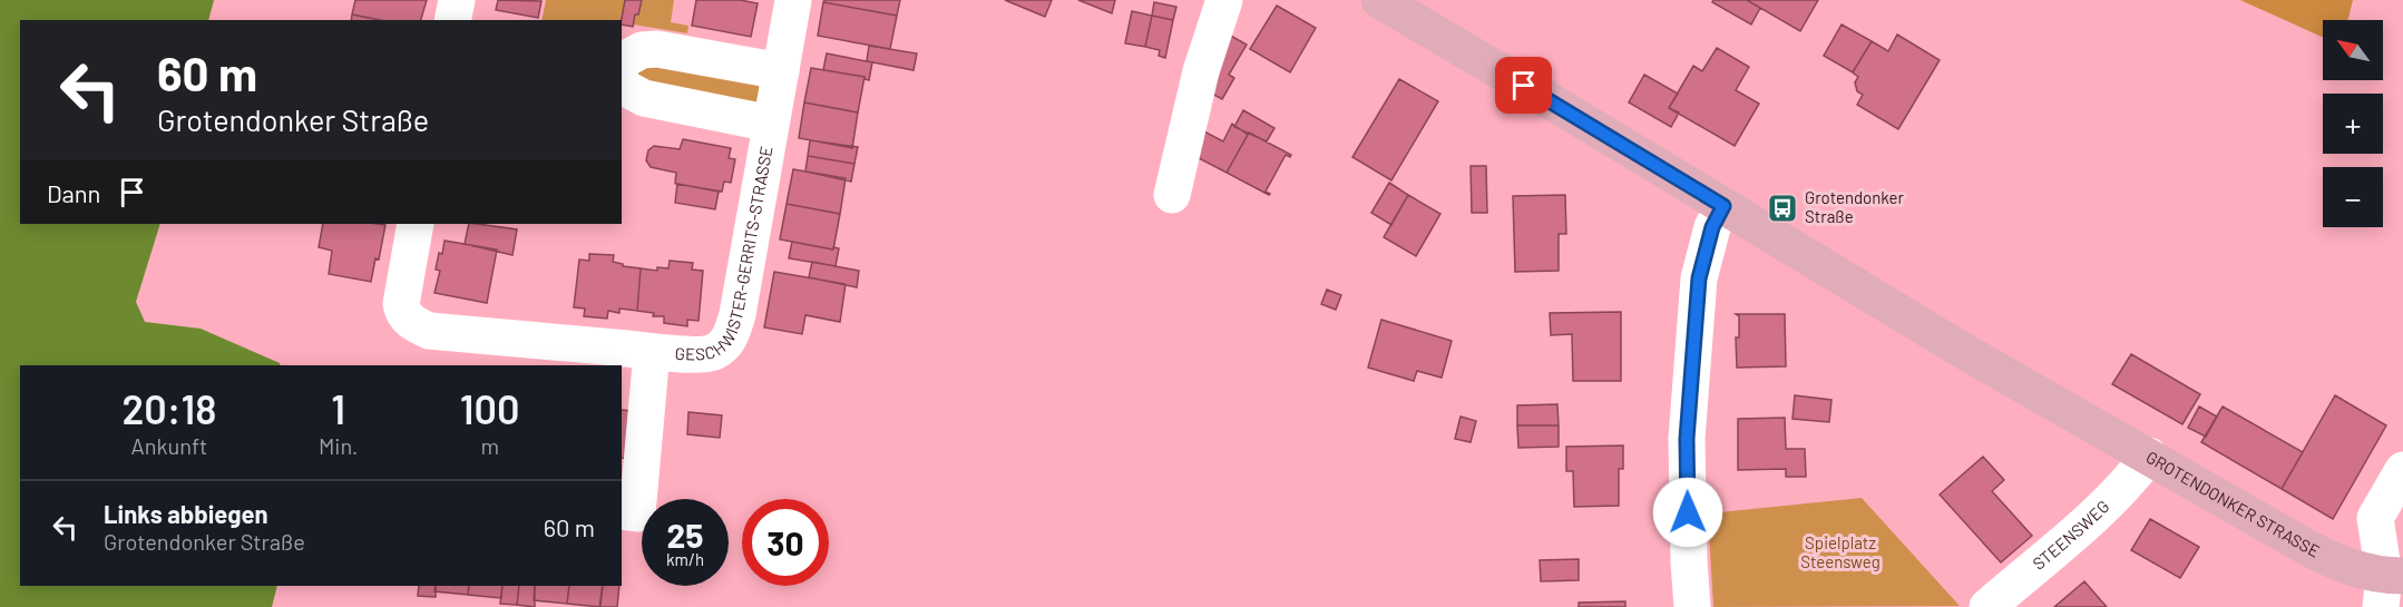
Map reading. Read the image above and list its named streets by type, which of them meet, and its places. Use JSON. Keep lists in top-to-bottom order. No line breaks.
{"streets":{"main road":["GROTENDONKER STRASSE"],"street":["GESCHWISTER-GERRITS-STRASSE","STEENSWEG"]},"crossings":[["GROTENDONKER STRASSE","STEENSWEG"]],"parks":["Spielplatz Steensweg"],"places":{"bus stop":["Grotendonker Straße"]},"north":"top left","page":{"map_buttons":["+","−"],"turn":["60 m","Grotendonker Straße"],"then":"Dann","eta":["20:18","Ankunft","1","Min.","100","m"],"list":[{"name":"Links abbiegen","note":"Grotendonker Straße","value":"60 m"}],"speed":"25 km/h","limit":"30"}}
